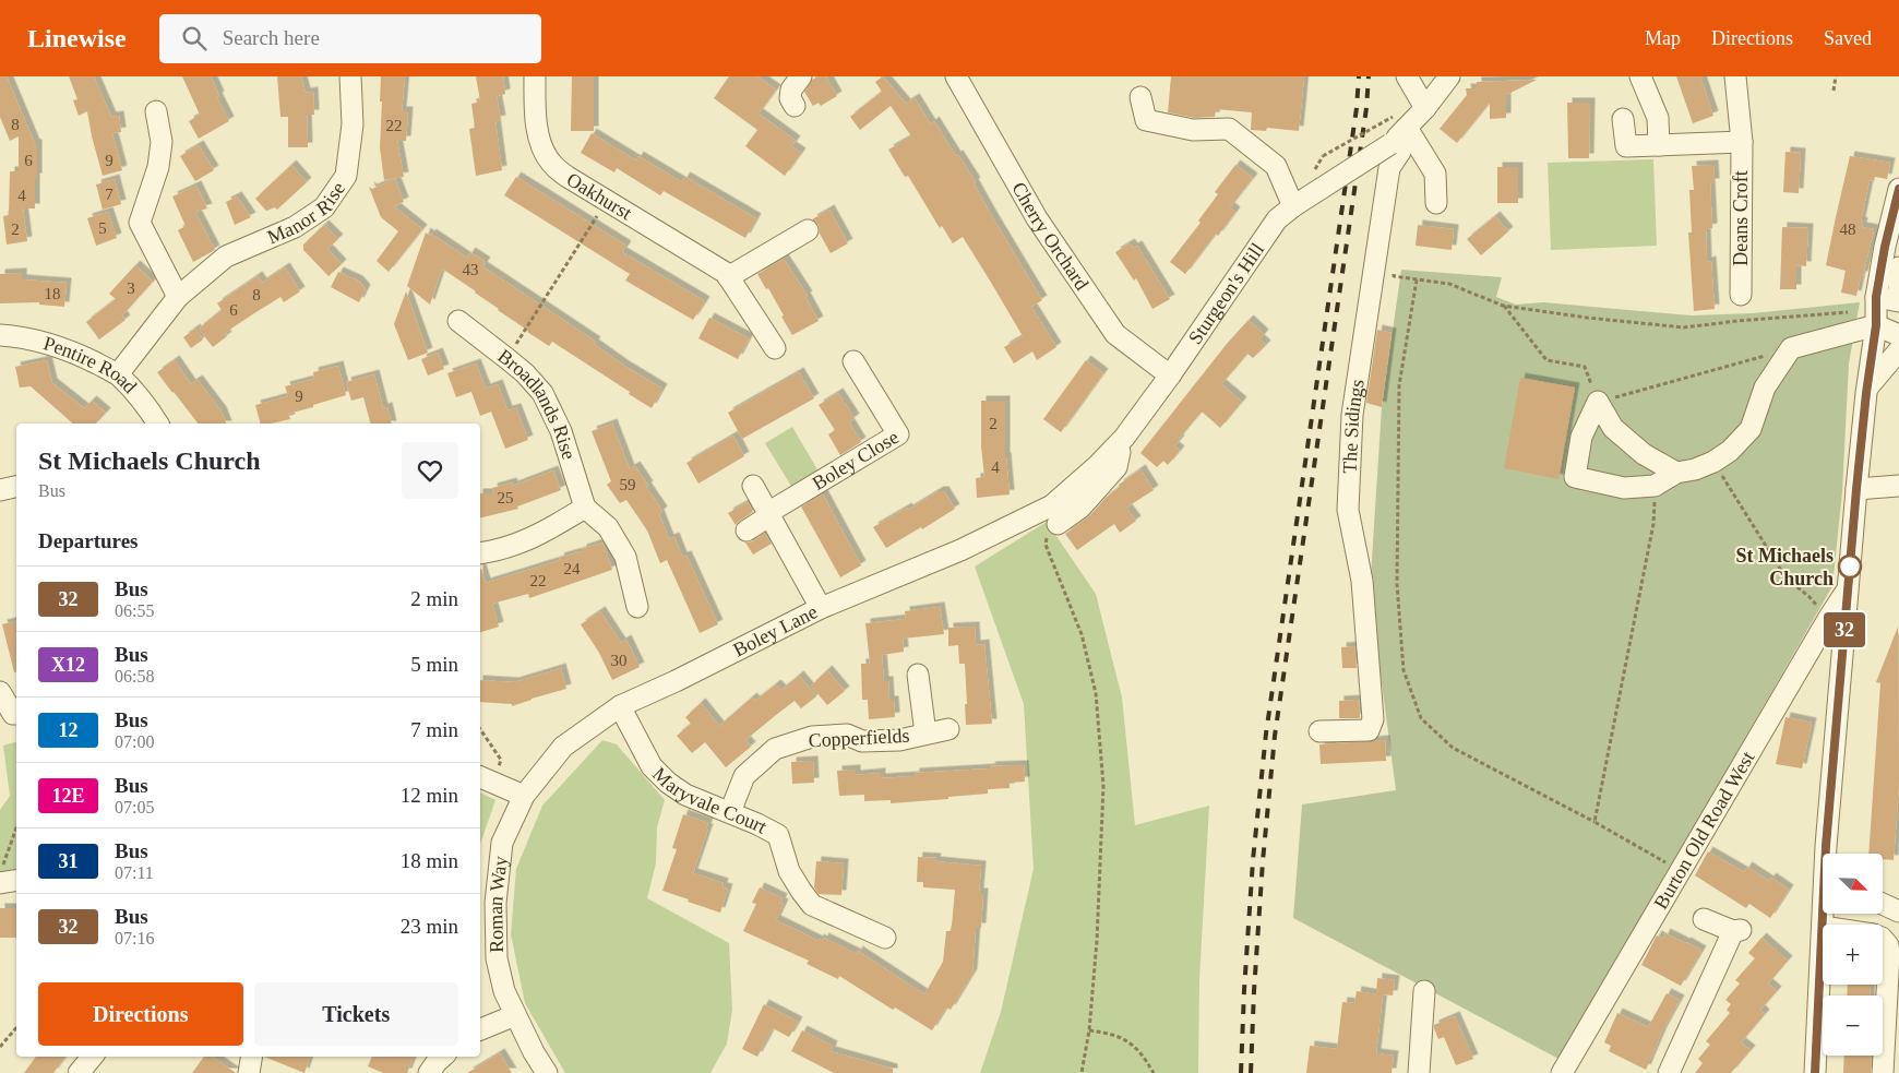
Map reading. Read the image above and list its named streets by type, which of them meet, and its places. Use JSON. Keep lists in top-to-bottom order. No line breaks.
{"streets":{"street":["Oakhurst","Manor Rise","Deans Croft","Cherry Orchard","Sturgeon's Hill","Pentire Road","Broadlands Rise","The Sidings","Boley Close","Boley Lane","Copperfields","Maryvale Court","Burton Old Road West","Roman Way"]},"crossings":[["Manor Rise","Pentire Road"],["Cherry Orchard","Sturgeon's Hill"],["Sturgeon's Hill","The Sidings"],["Sturgeon's Hill","Boley Lane"],["Boley Lane","Maryvale Court"],["Boley Lane","Roman Way"],["Copperfields","Maryvale Court"]],"places":["St Michaels Church"],"lines":["bus line 32"],"house_numbers":["8","22","6","9","7","4","5","2","48","43","3","18","8","6","9","2","4","59","25","24","22","30"],"north":"bottom right","page":{"header":"Linewise","search":"Search here","nav":["Map","Directions","Saved"],"on_map":"32","heading":[["St Michaels Church","Bus"],"Departures"],"list":[{"mark":"32","name":"Bus","note":"06:55","value":"2 min"},{"mark":"X12","name":"Bus","note":"06:58","value":"5 min"},{"mark":"12","name":"Bus","note":"07:00","value":"7 min"},{"mark":"12E","name":"Bus","note":"07:05","value":"12 min"},{"mark":"31","name":"Bus","note":"07:11","value":"18 min"},{"mark":"32","name":"Bus","note":"07:16","value":"23 min"}],"map_buttons":["+","−"],"buttons":["Directions","Tickets"]}}
